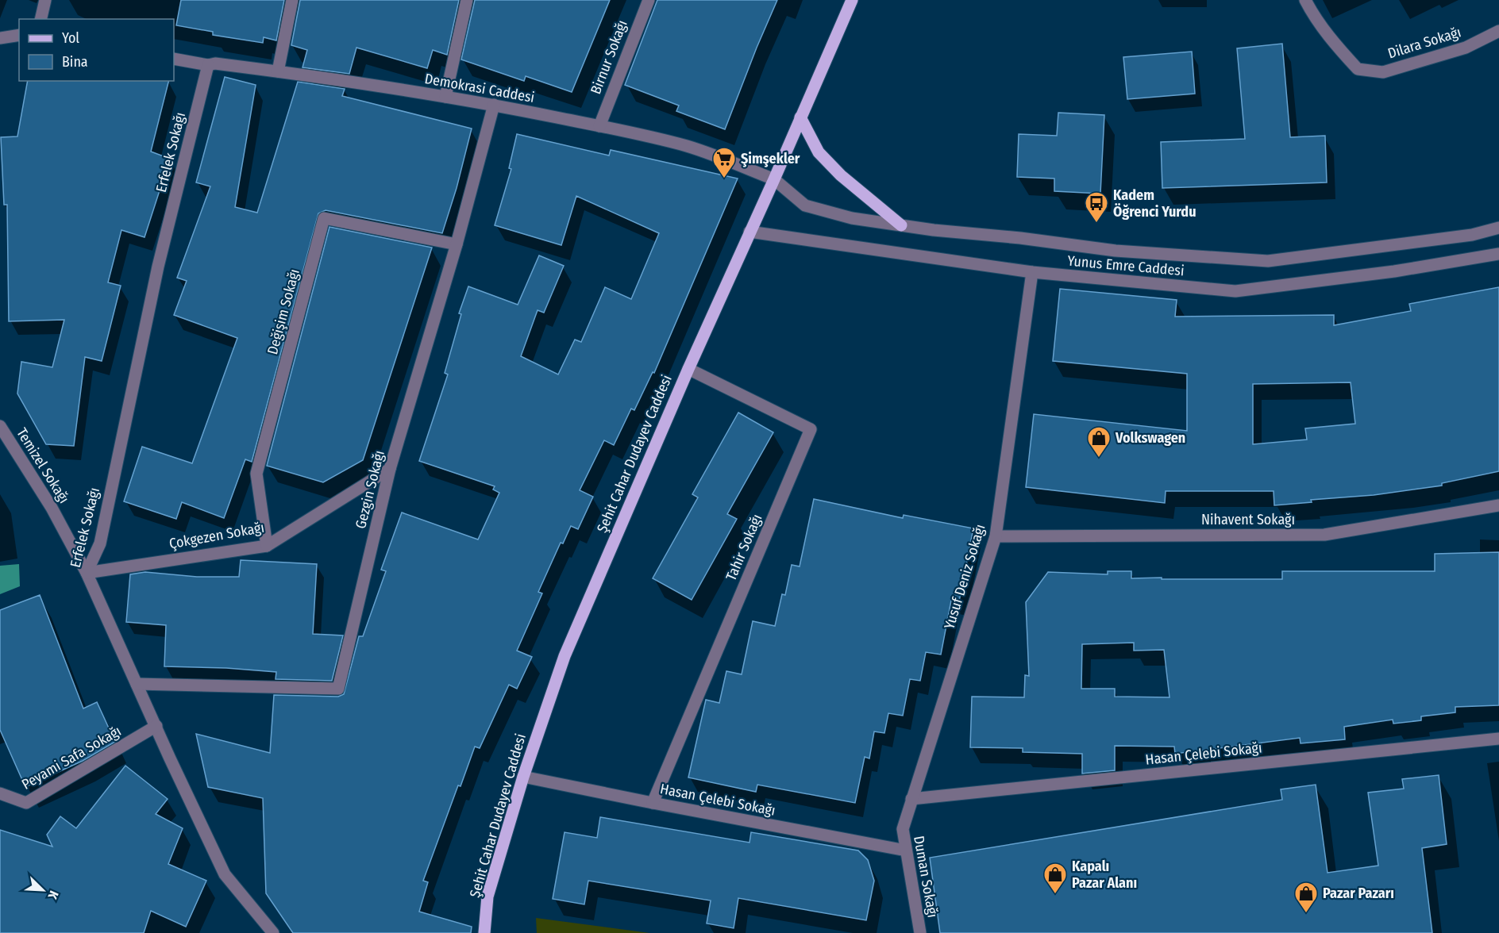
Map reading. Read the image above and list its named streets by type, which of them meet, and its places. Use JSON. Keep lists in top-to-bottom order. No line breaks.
{"streets":{"main road":["Şehit Cahar Dudayev Caddesi"],"street":["Dilara Sokağı","Birnur Sokağı","Demokrasi Caddesi","Erfelek Sokağı","Yunus Emre Caddesi","Değişim Sokağı","Temizel Sokağı","Gezgin Sokağı","Nihavent Sokağı","Çokgezen Sokağı","Tahir Sokağı","Yusuf Deniz Sokağı","Hasan Çelebi Sokağı","Peyami Safa Sokağı","Duman Sokağı"]},"crossings":[["Birnur Sokağı","Demokrasi Caddesi"],["Demokrasi Caddesi","Erfelek Sokağı"],["Demokrasi Caddesi","Yunus Emre Caddesi"],["Demokrasi Caddesi","Şehit Cahar Dudayev Caddesi"],["Demokrasi Caddesi","Gezgin Sokağı"],["Erfelek Sokağı","Temizel Sokağı"],["Erfelek Sokağı","Gezgin Sokağı"],["Erfelek Sokağı","Çokgezen Sokağı"],["Erfelek Sokağı","Peyami Safa Sokağı"],["Yunus Emre Caddesi","Şehit Cahar Dudayev Caddesi"],["Yunus Emre Caddesi","Yusuf Deniz Sokağı"],["Değişim Sokağı","Gezgin Sokağı"],["Değişim Sokağı","Çokgezen Sokağı"],["Şehit Cahar Dudayev Caddesi","Tahir Sokağı"],["Şehit Cahar Dudayev Caddesi","Hasan Çelebi Sokağı"],["Temizel Sokağı","Çokgezen Sokağı"],["Gezgin Sokağı","Çokgezen Sokağı"],["Nihavent Sokağı","Yusuf Deniz Sokağı"],["Tahir Sokağı","Hasan Çelebi Sokağı"],["Yusuf Deniz Sokağı","Hasan Çelebi Sokağı"],["Yusuf Deniz Sokağı","Duman Sokağı"],["Hasan Çelebi Sokağı","Duman Sokağı"]],"places":{"supermarket":["Şimşekler"],"bus stop":["Kadem Öğrenci Yurdu"],"shop":["Volkswagen","Kapalı Pazar Alanı","Pazar Pazarı"]},"legend":["Yol","Bina"],"north":"bottom right"}
